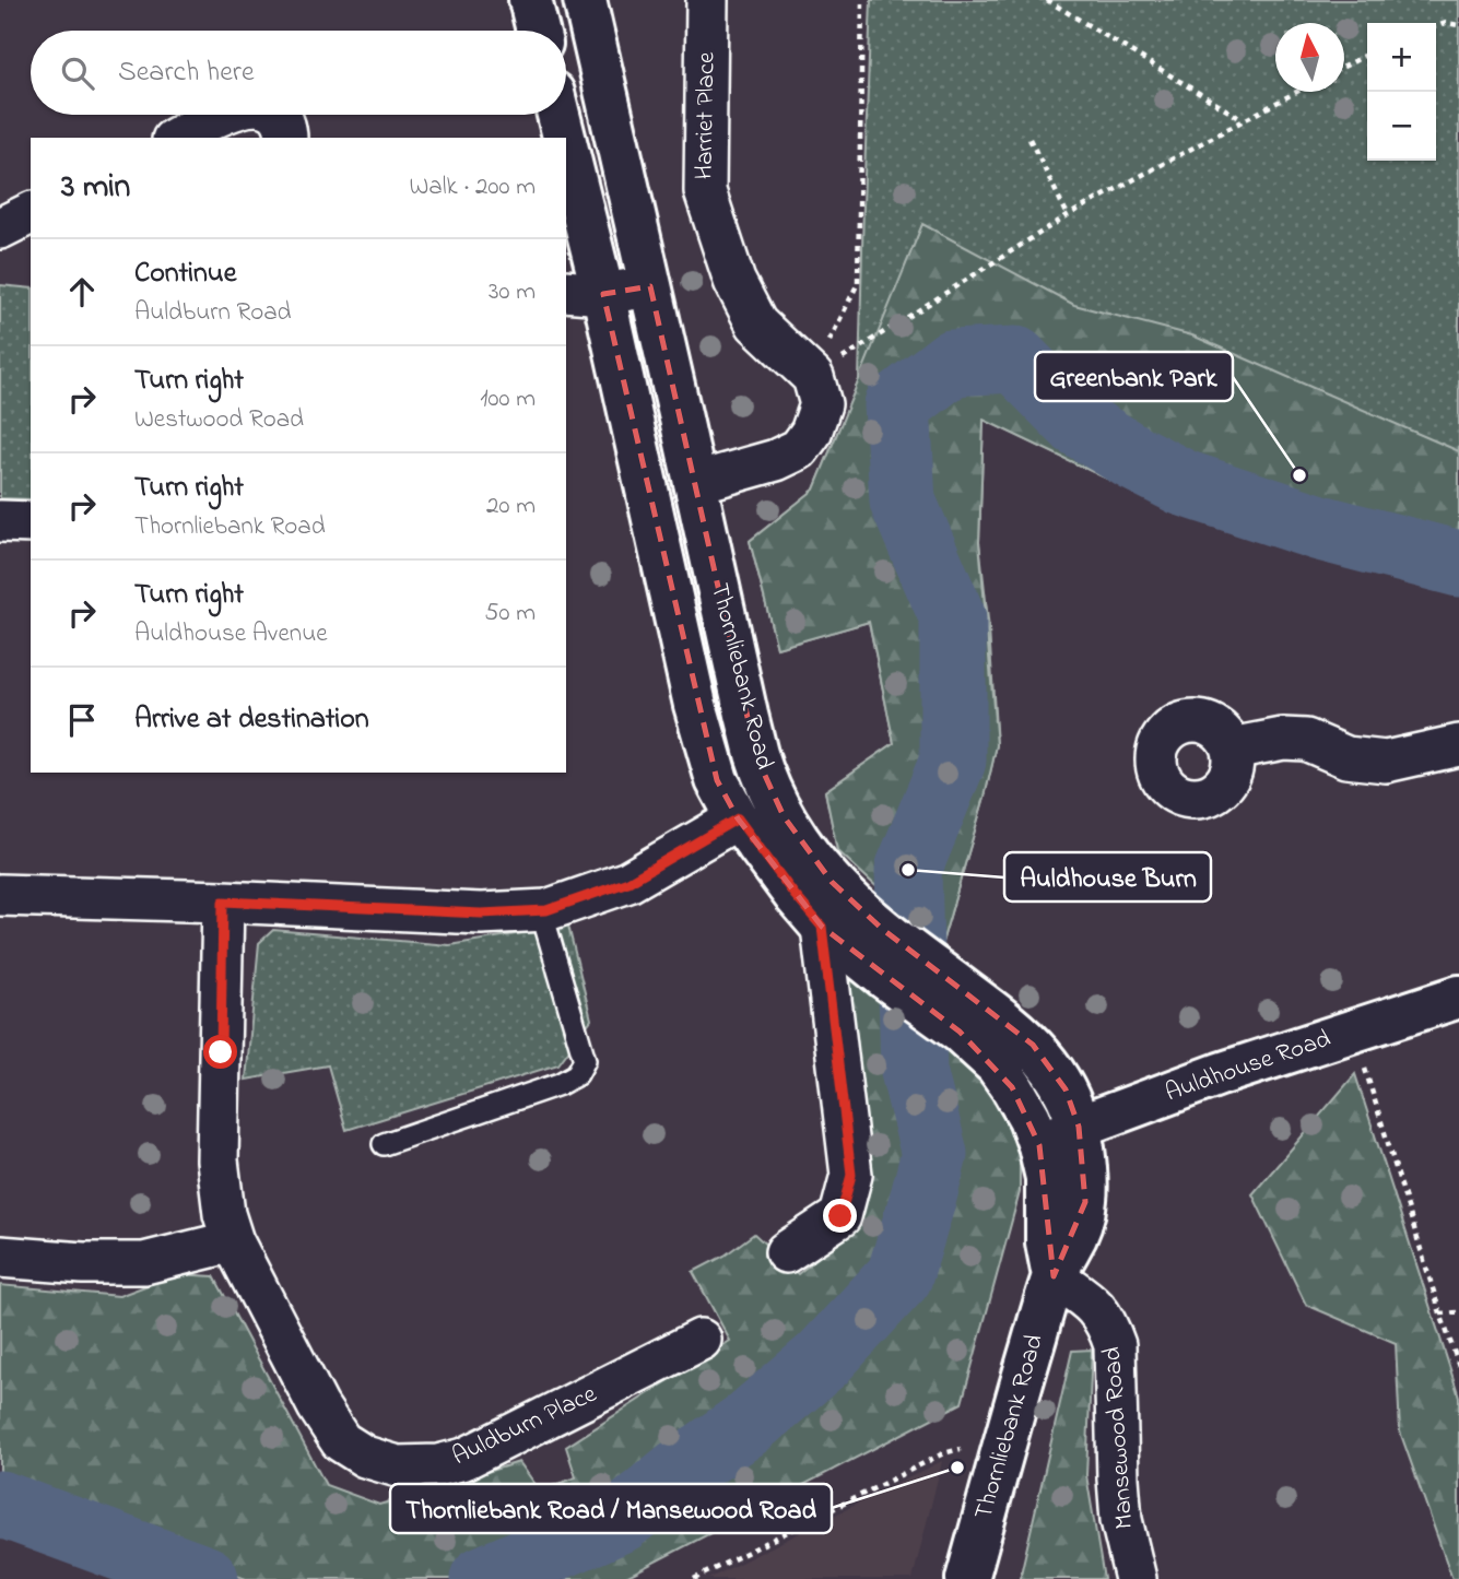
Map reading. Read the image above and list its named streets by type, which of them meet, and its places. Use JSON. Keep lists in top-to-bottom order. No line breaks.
{"streets":{"main road":["Thornliebank Road","Auldhouse Road"],"street":["Harriet Place","Auldburn Place","Mansewood Road"]},"crossings":[["Thornliebank Road","Auldhouse Road"],["Thornliebank Road","Mansewood Road"]],"places":["Greenbank Park","Auldhouse Burn","Thornliebank Road / Mansewood Road"],"north":"top","page":{"map_buttons":["+","−"],"search":"Search here","heading":["3 min","Walk · 200 m"],"list":[["Continue","Auldburn Road","30 m"],["Turn right","Westwood Road","100 m"],["Turn right","Thornliebank Road","20 m"],["Turn right","Auldhouse Avenue","50 m"],"Arrive at destination"]}}
